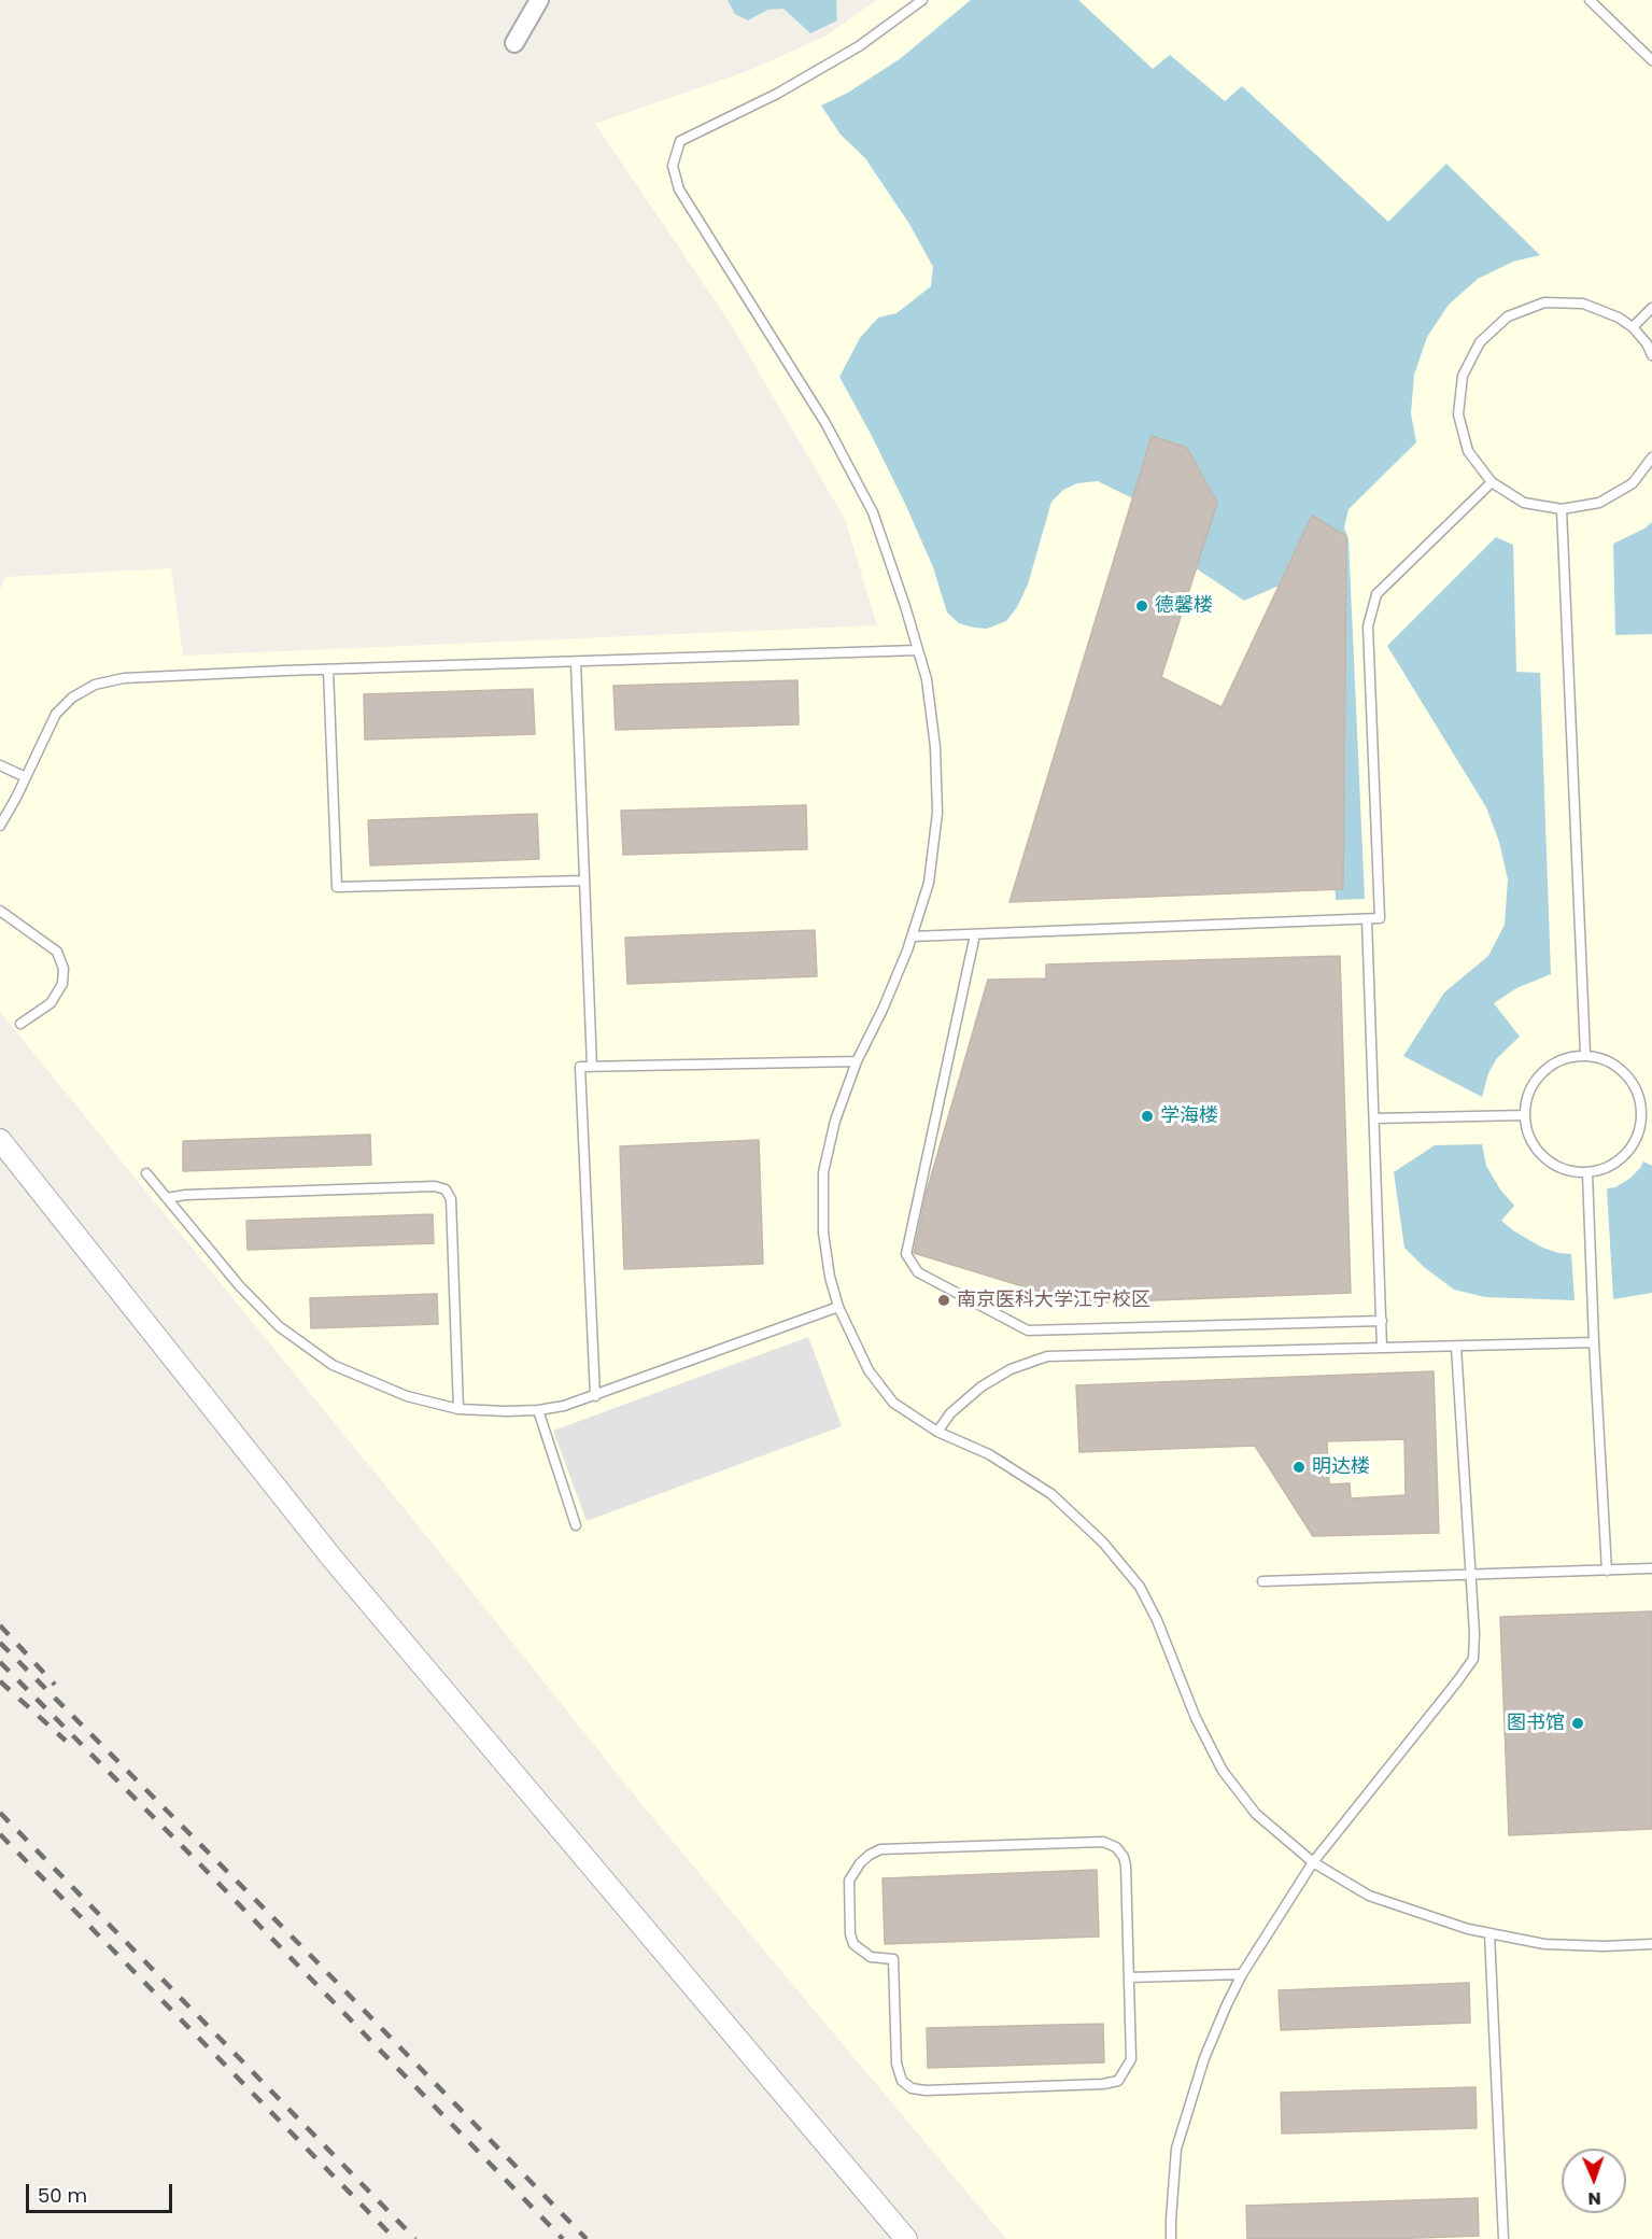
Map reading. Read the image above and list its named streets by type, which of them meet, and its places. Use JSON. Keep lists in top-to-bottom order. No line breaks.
{"places":["德馨楼","学海楼","南京医科大学江宁校区","明达楼","图书馆"],"scale_bar":"50 m","north":"bottom"}
